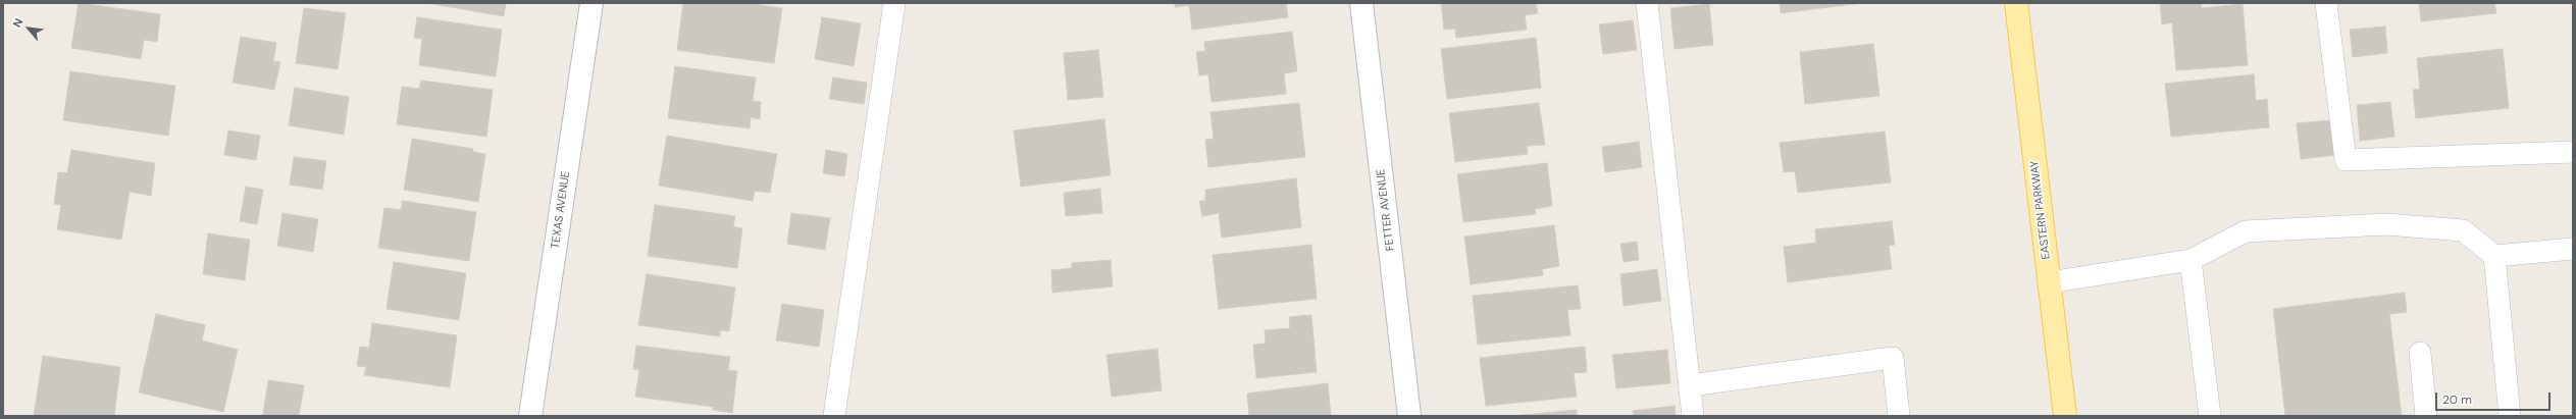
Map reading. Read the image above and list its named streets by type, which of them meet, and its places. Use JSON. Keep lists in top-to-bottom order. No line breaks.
{"streets":{"main road":["EASTERN PARKWAY"],"street":["TEXAS AVENUE","FETTER AVENUE"]},"scale_bar":"20 m","north":"top left"}
